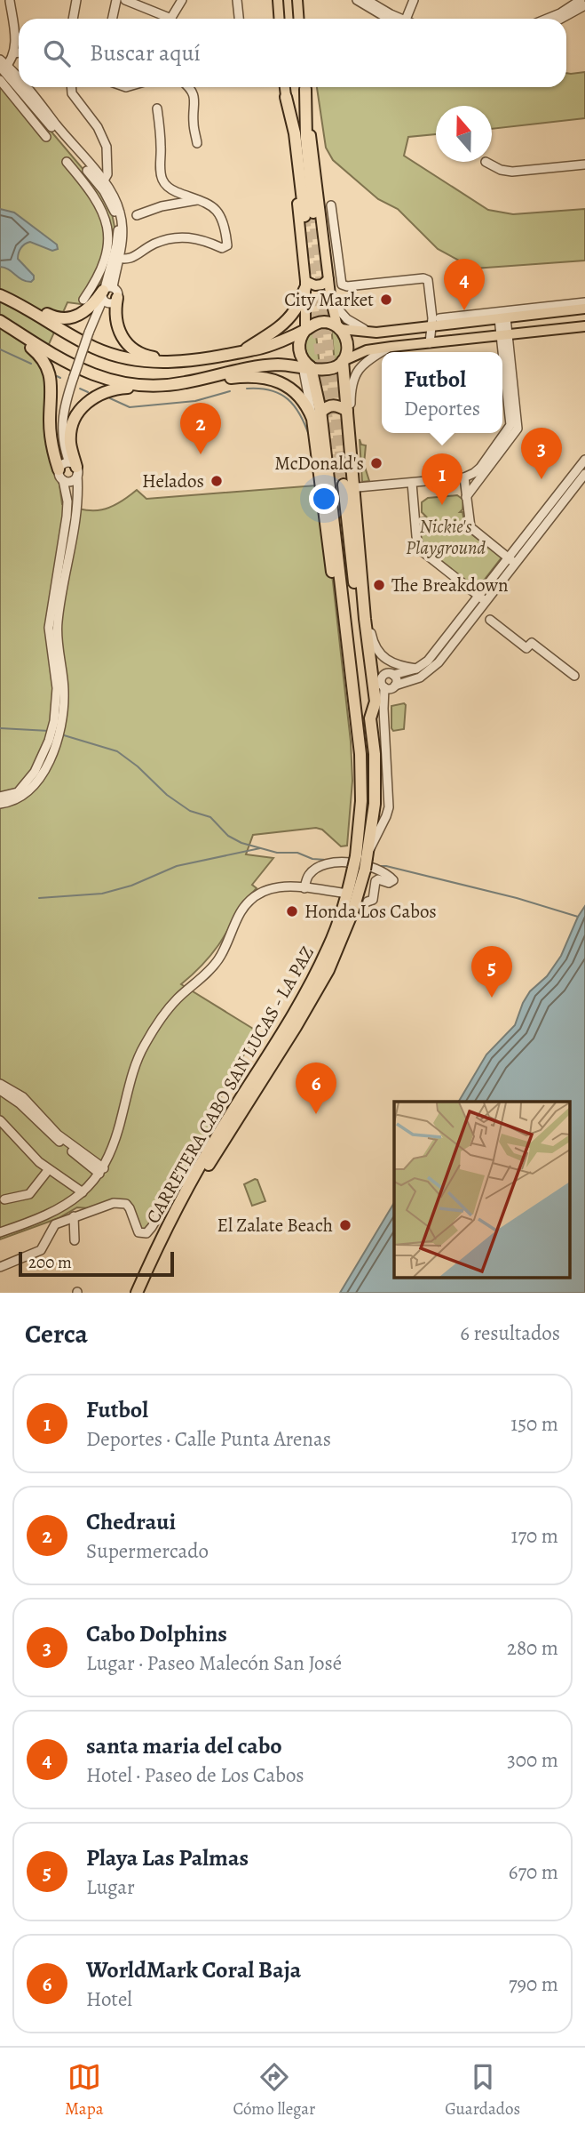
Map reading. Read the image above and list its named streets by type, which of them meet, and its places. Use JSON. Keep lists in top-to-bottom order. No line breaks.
{"streets":{"highway":["CARRETERA CABO SAN LUCAS - LA PAZ"]},"parks":["Nickie's Playground"],"places":["City Market","McDonald's","Helados","The Breakdown","Honda Los Cabos","El Zalate Beach"],"scale_bar":"200 m","north":"top","page":{"search":"Buscar aquí","pins":["4","2","3","1","5","6"],"popup":["Futbol","Deportes"],"scale":"200 m","heading":["Cerca","6 resultados"],"list":[{"mark":"1","name":"Futbol","note":"Deportes · Calle Punta Arenas","value":"150 m"},{"mark":"2","name":"Chedraui","note":"Supermercado","value":"170 m"},{"mark":"3","name":"Cabo Dolphins","note":"Lugar · Paseo Malecón San José","value":"280 m"},{"mark":"4","name":"santa maria del cabo","note":"Hotel · Paseo de Los Cabos","value":"300 m"},{"mark":"5","name":"Playa Las Palmas","note":"Lugar","value":"670 m"},{"mark":"6","name":"WorldMark Coral Baja","note":"Hotel","value":"790 m"}],"nav":["Mapa","Cómo llegar","Guardados"]}}
